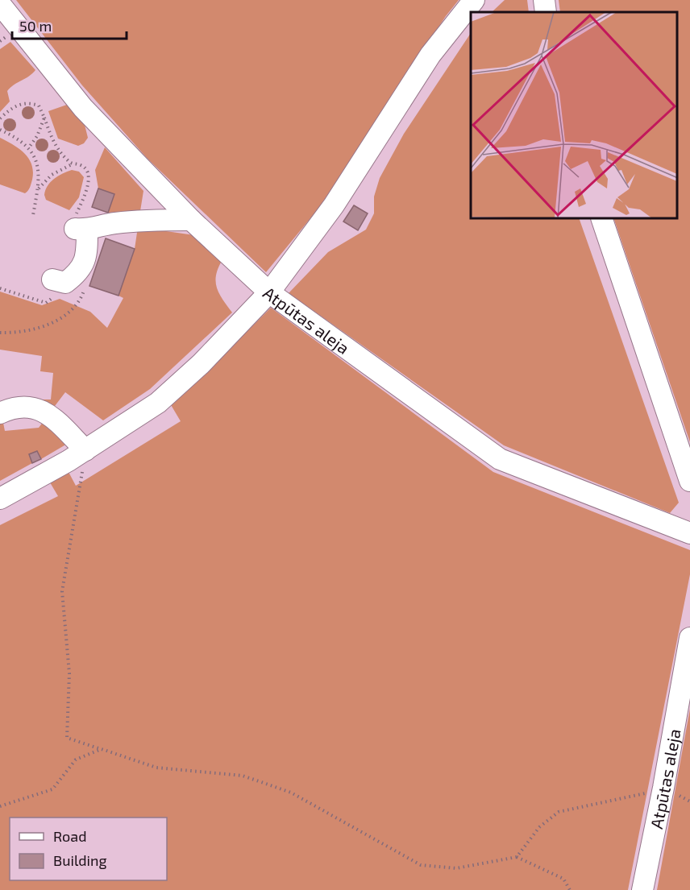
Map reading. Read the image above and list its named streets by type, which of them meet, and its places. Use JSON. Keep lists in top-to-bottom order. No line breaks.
{"streets":{"street":["Atpūtas aleja"]},"legend":["Road","Building"],"scale_bar":"50 m"}
